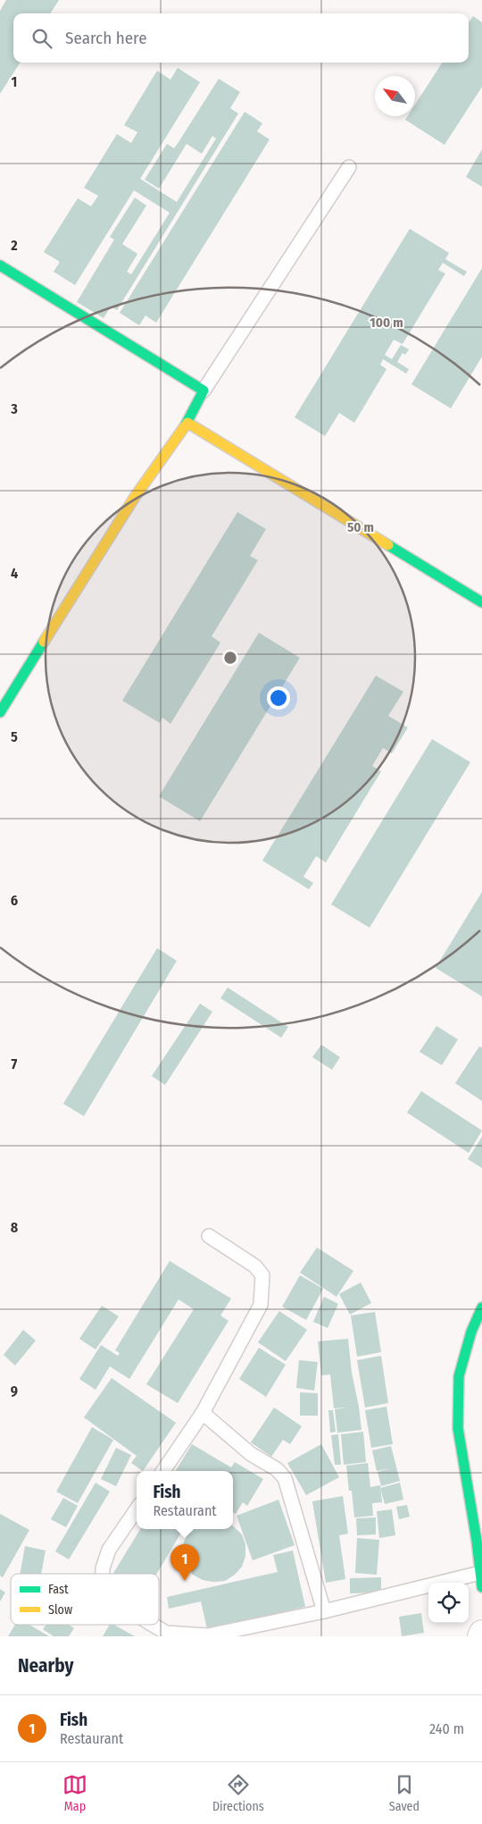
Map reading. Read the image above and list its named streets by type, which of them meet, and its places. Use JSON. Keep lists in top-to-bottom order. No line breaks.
{"legend":["Fast","Slow"],"north":"top left","page":{"search":"Search here","popup":["Fish","Restaurant"],"pins":"1","heading":"Nearby","list":[{"mark":"1","name":"Fish","note":"Restaurant","value":"240 m"}],"nav":["Map","Directions","Saved"]},"grid":{"rows":["1","2","3","4","5","6","7","8","9"]},"rings":["100 m","50 m"]}
